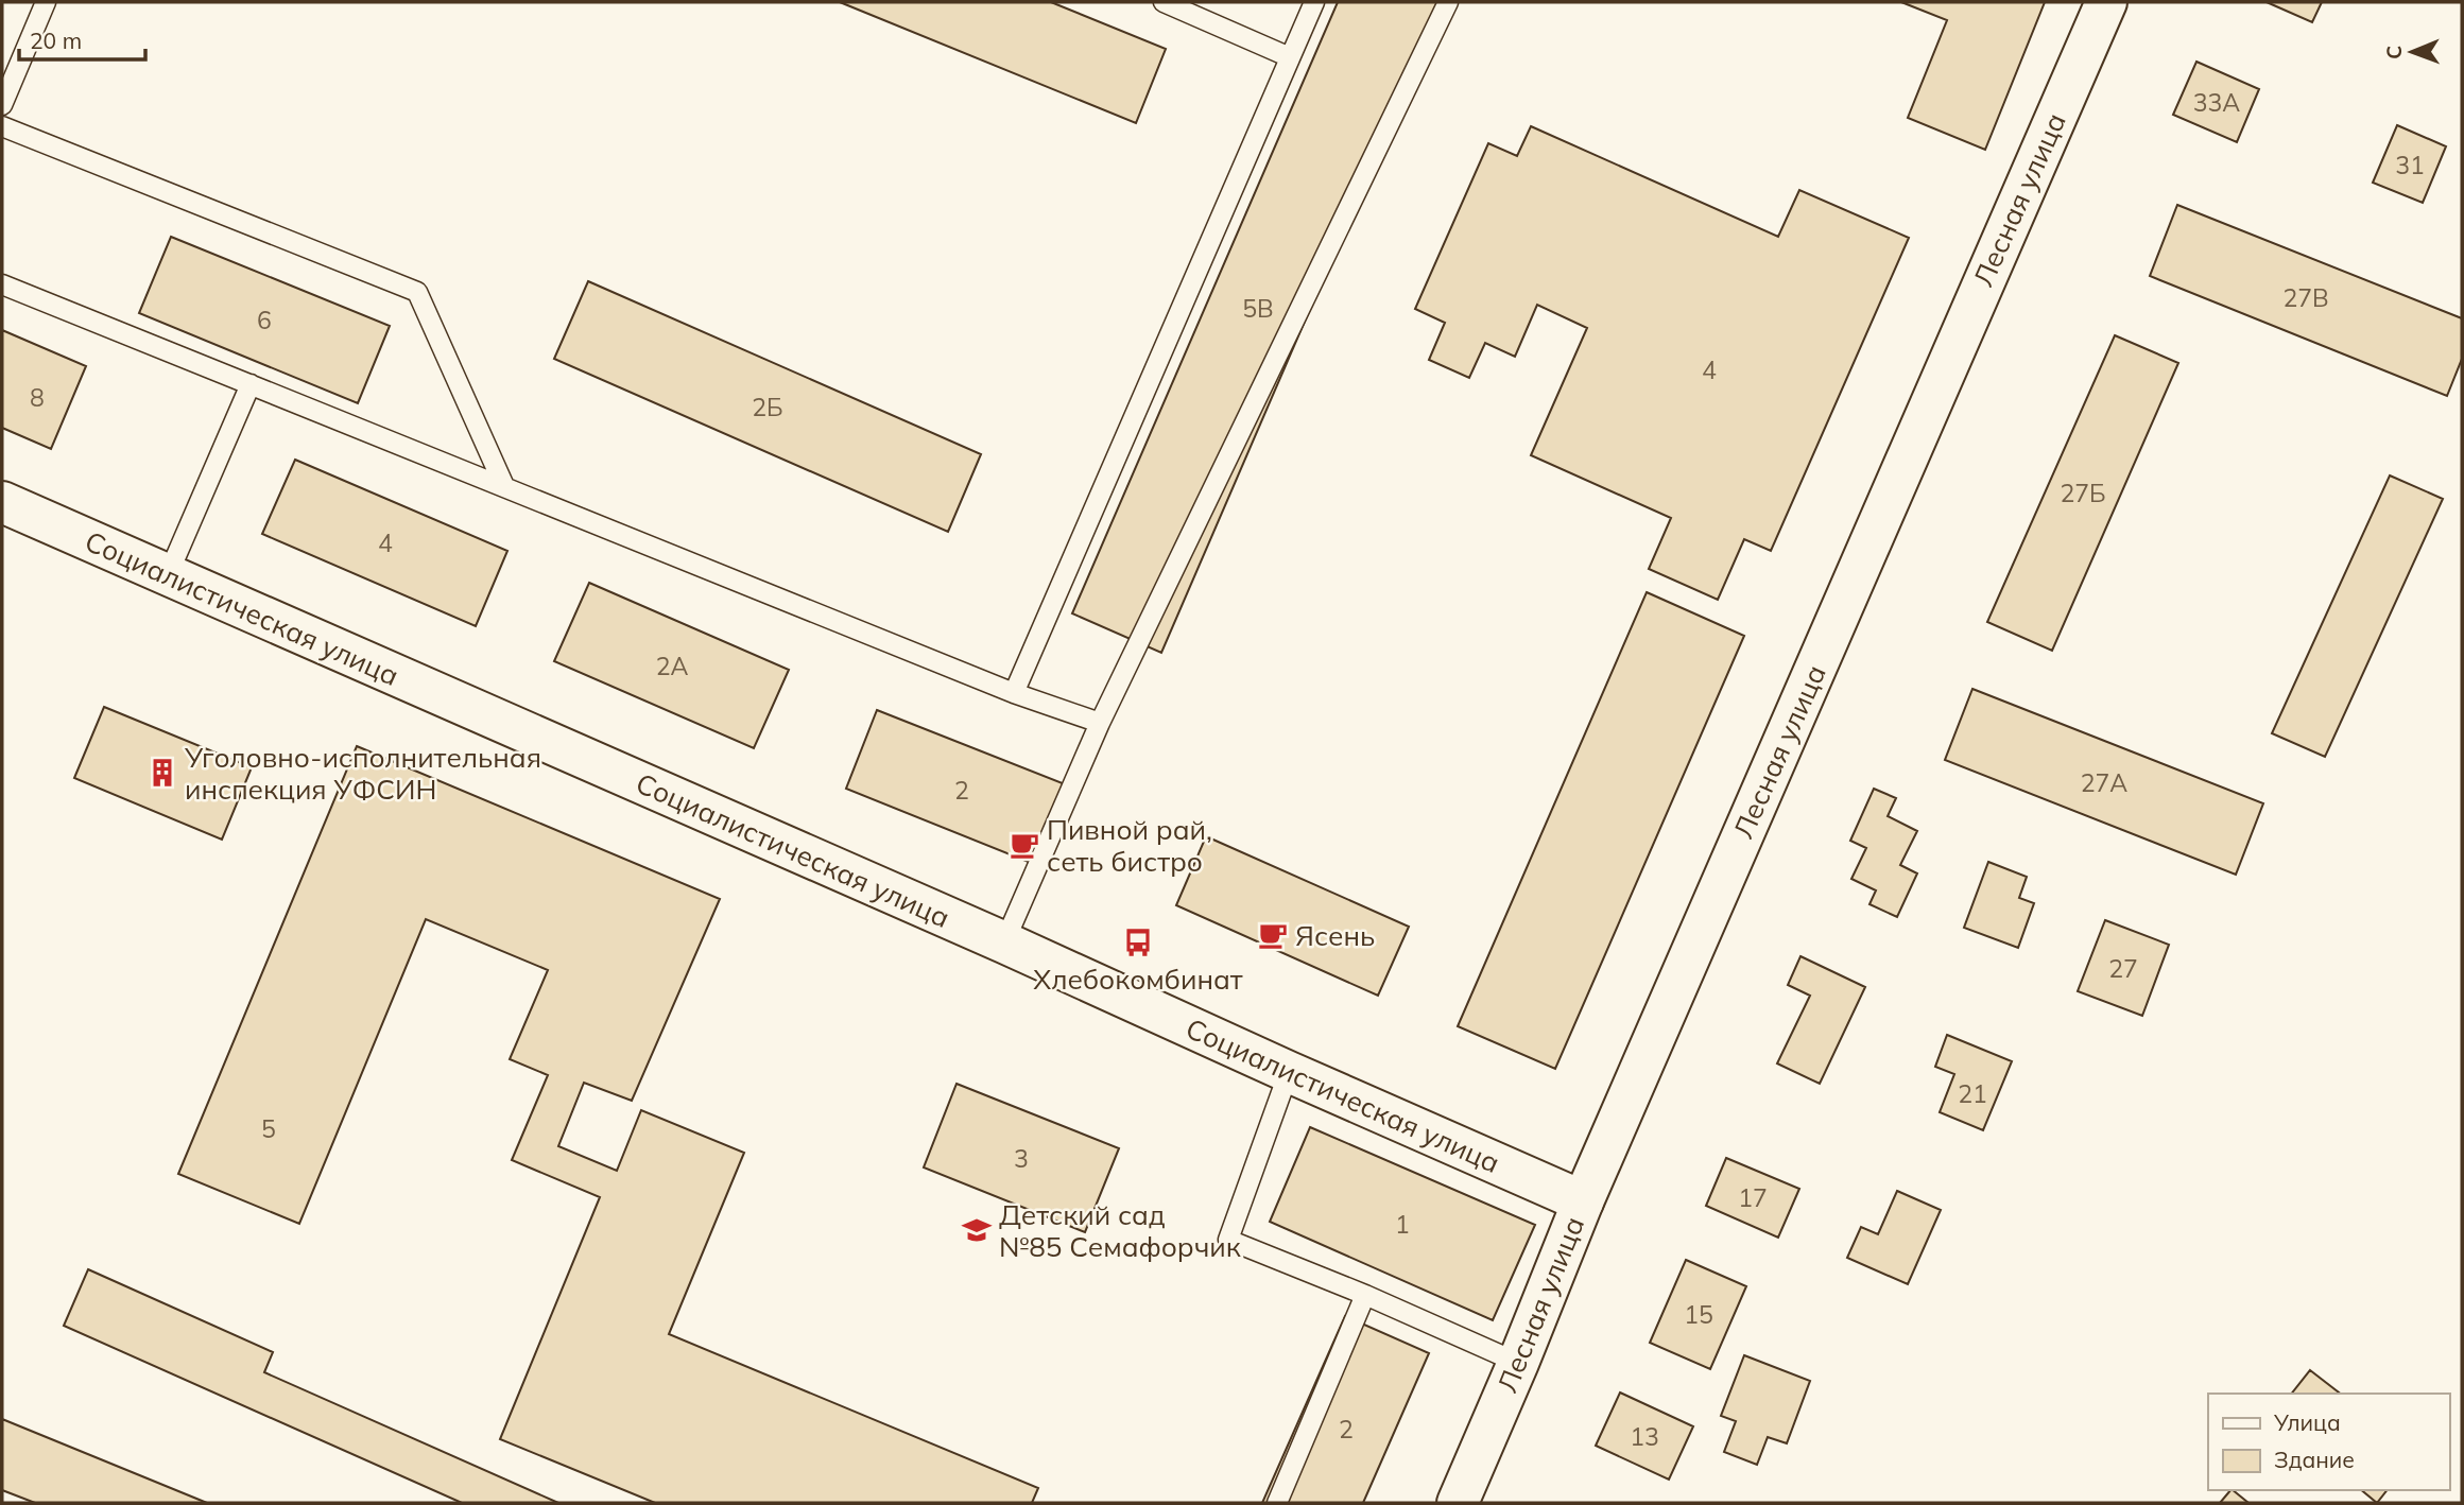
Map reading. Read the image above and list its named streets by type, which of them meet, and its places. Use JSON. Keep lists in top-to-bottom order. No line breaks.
{"streets":{"street":["Лесная улица","Социалистическая улица"]},"crossings":[["Лесная улица","Социалистическая улица"]],"places":{"building":["Уголовно-исполнительная инспекция УФСИН"],"cafe":["Пивной рай, сеть бистро","Ясень"],"bus stop":["Хлебокомбинат"],"school or university":["Детский сад №85 Семафорчик"]},"house_numbers":["33А","31","27В","5В","6","4","8","2Б","27Б","4","2А","27А","2","27","21","5","3","17","1","15","2","13"],"legend":["Улица","Здание"],"scale_bar":"20 m","north":"left"}
